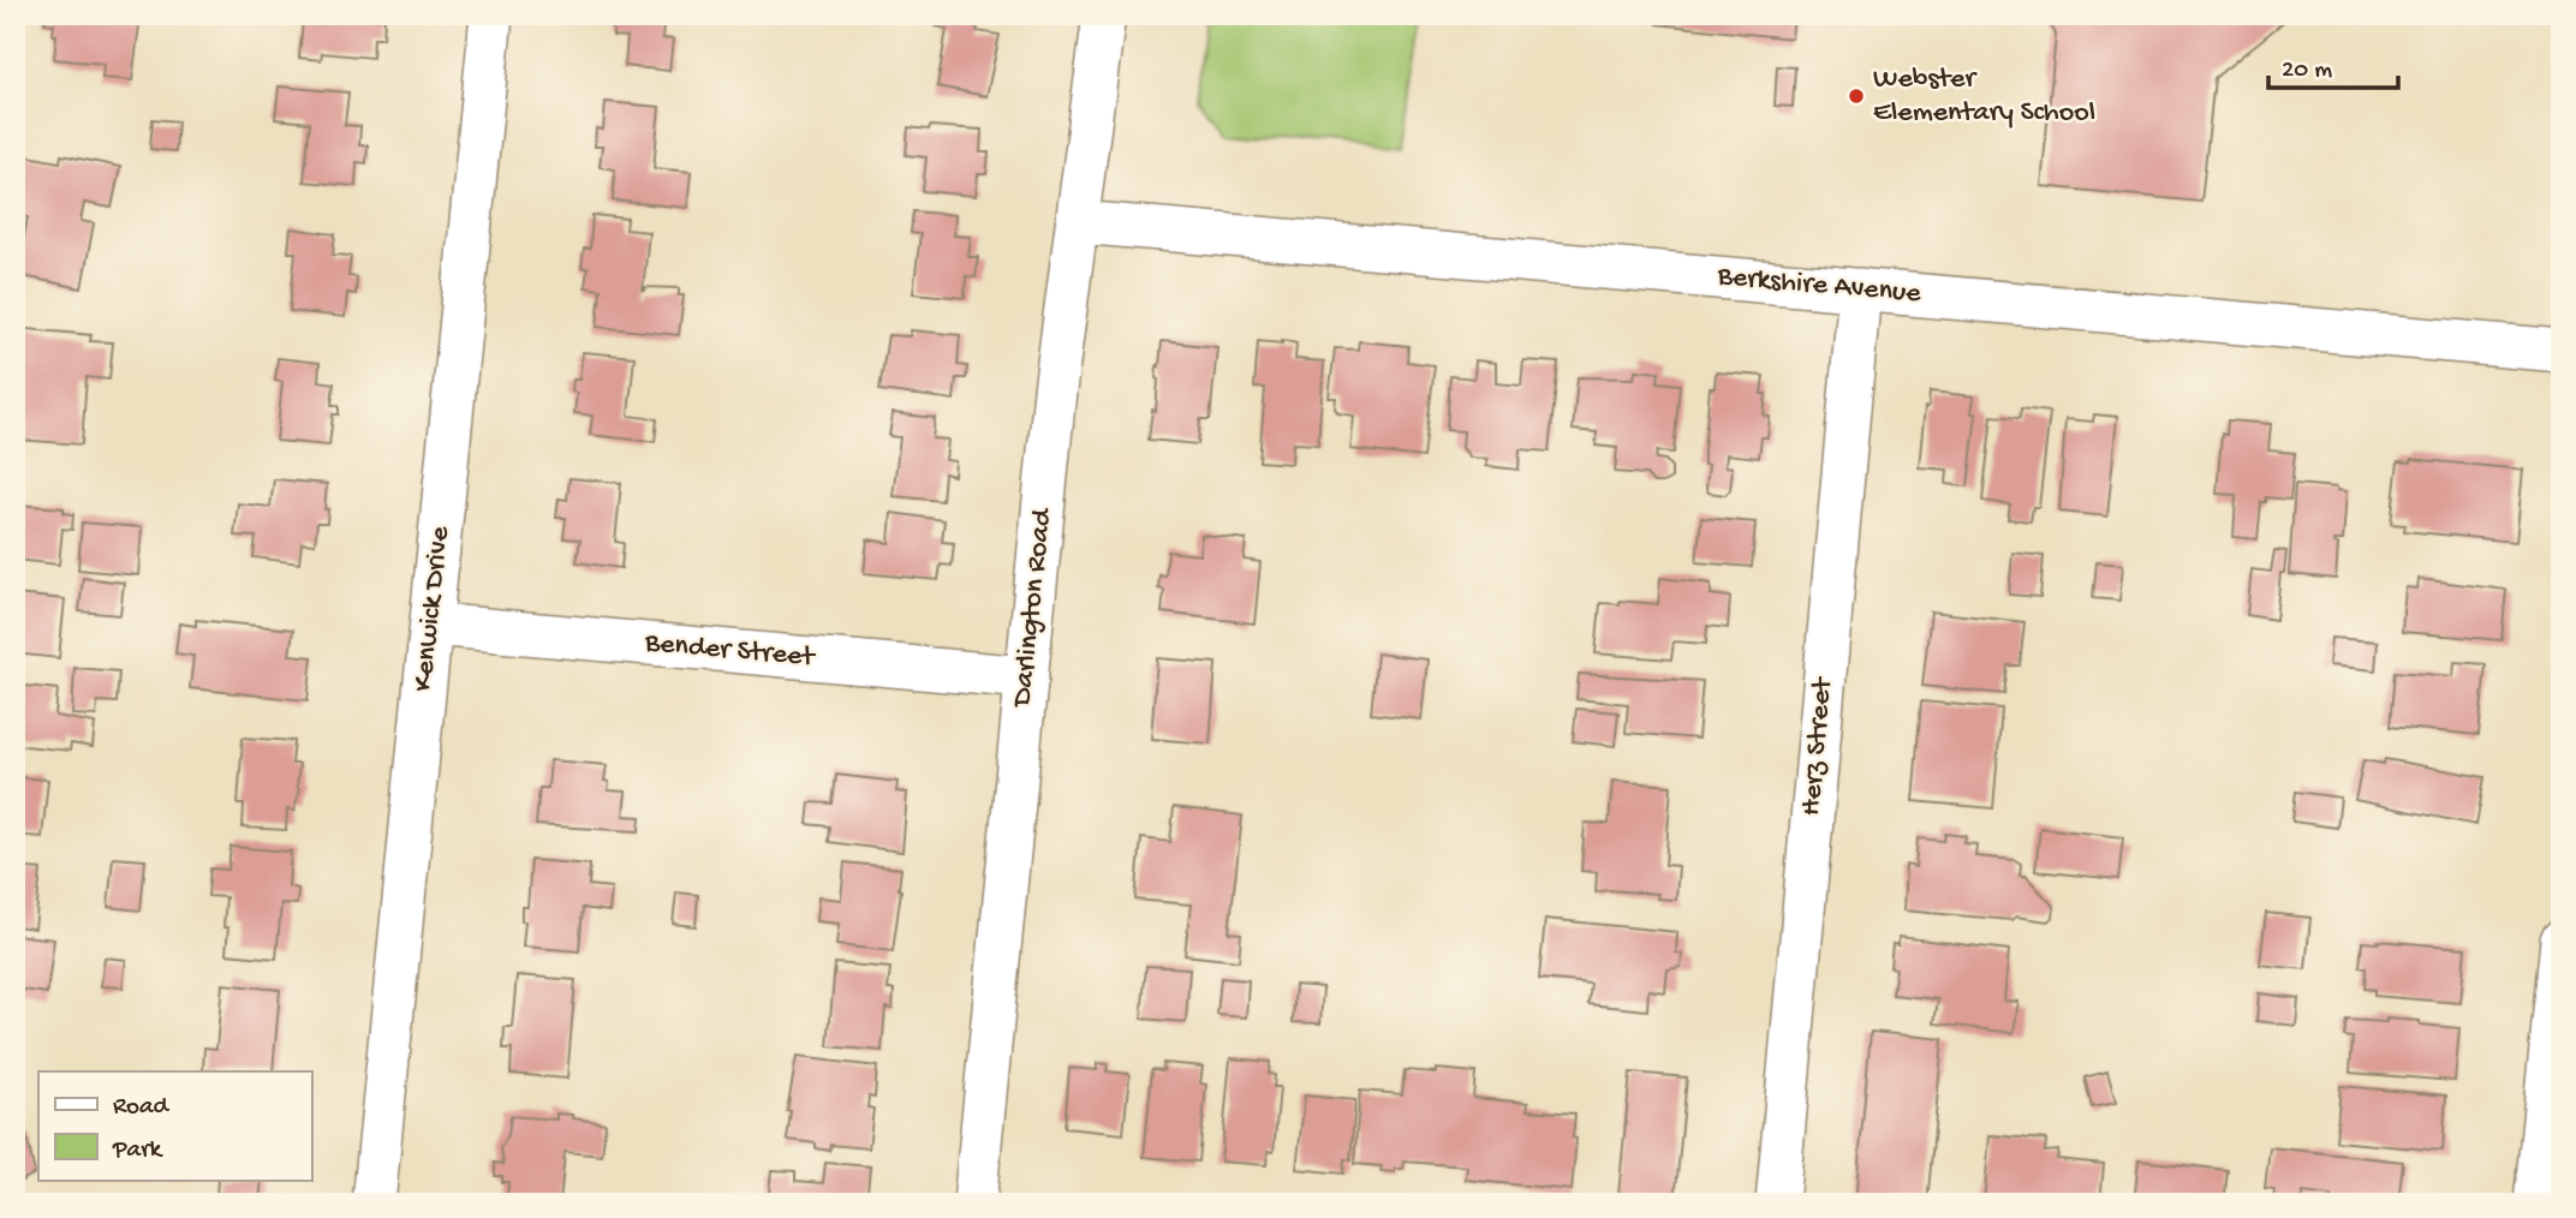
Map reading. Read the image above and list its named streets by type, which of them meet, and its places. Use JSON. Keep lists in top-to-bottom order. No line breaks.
{"streets":{"street":["Berkshire Avenue","Darlington Road","Kenwick Drive","Bender Street","Herz Street"]},"crossings":[["Berkshire Avenue","Darlington Road"],["Berkshire Avenue","Herz Street"],["Darlington Road","Bender Street"],["Kenwick Drive","Bender Street"]],"places":["Webster Elementary School"],"legend":["Road","Park"],"scale_bar":"20 m"}
